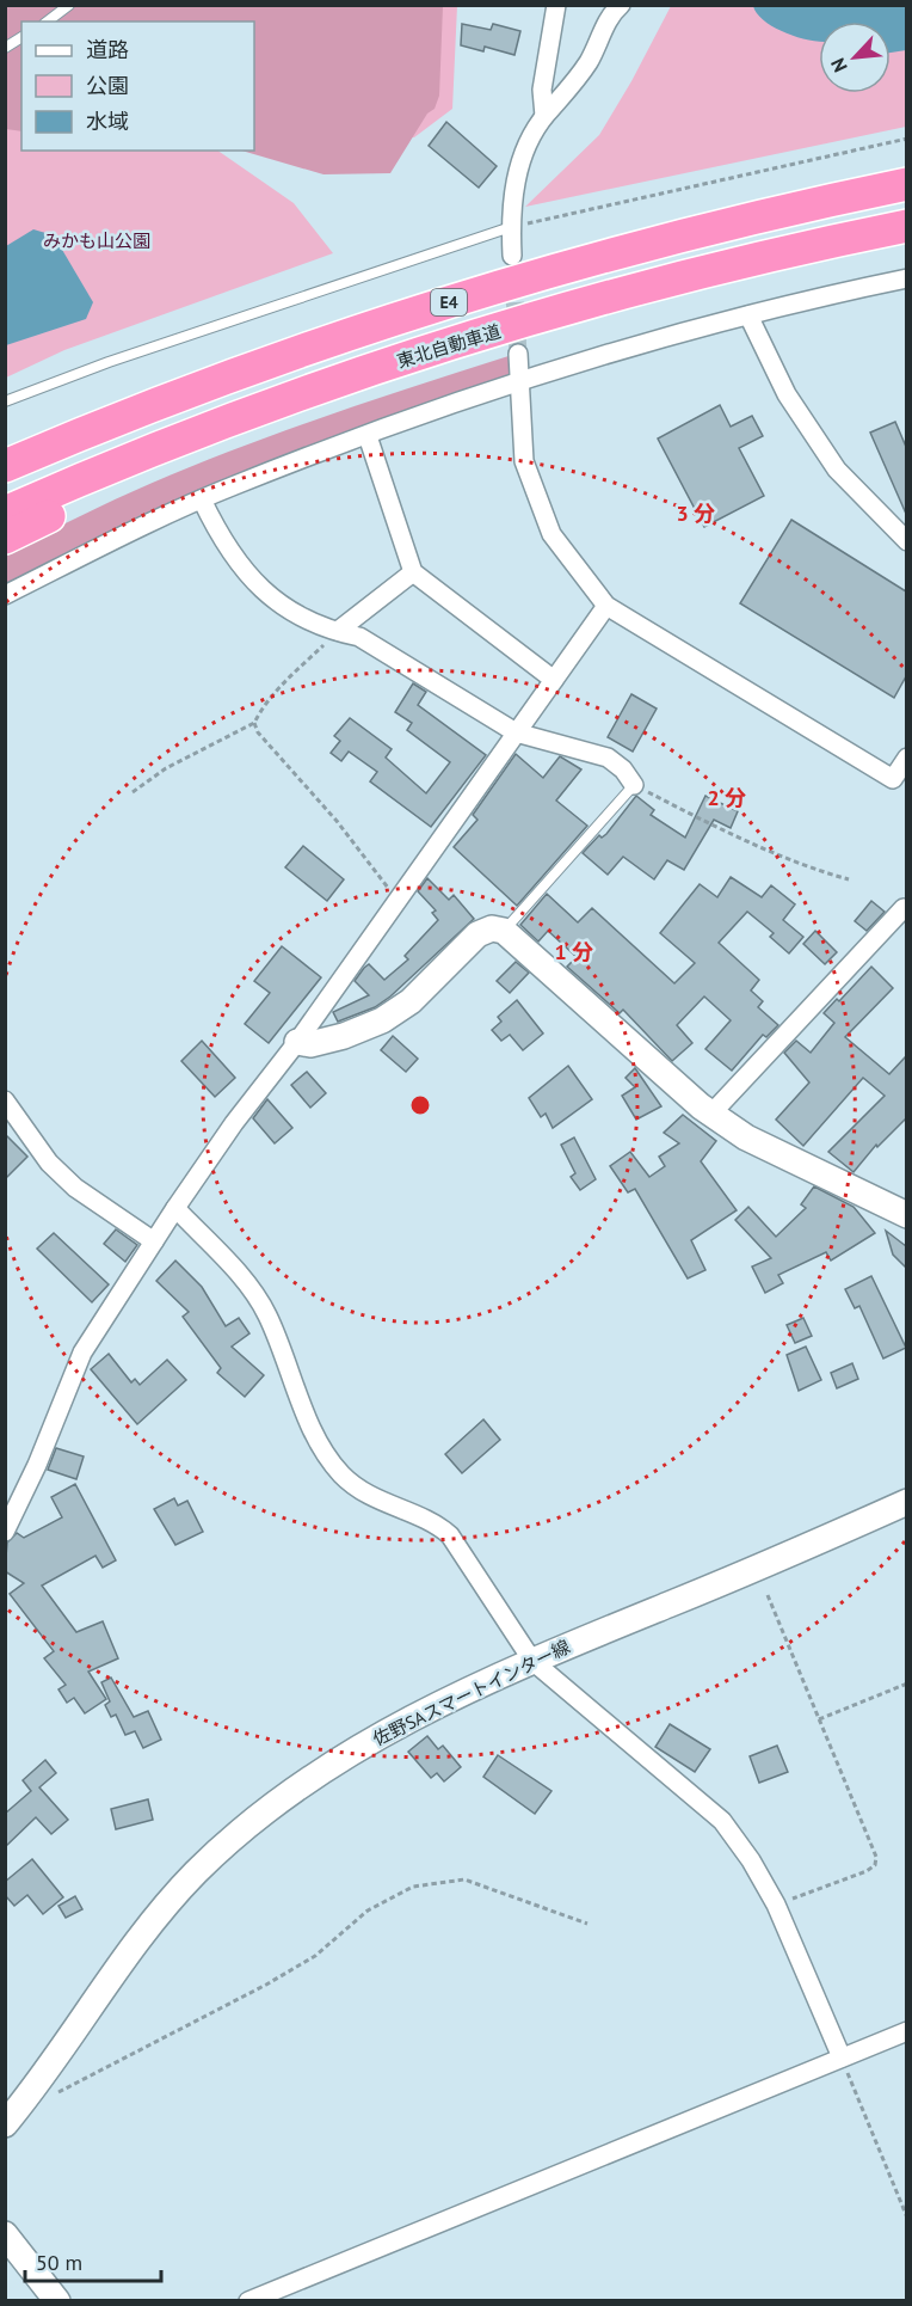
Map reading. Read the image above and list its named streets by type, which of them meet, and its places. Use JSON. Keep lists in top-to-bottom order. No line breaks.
{"streets":{"highway":["E4","東北自動車道"],"main road":["佐野SAスマートインター線"]},"parks":["みかも山公園"],"legend":["道路","公園","水域"],"scale_bar":"50 m","north":"bottom left","rings":["3 分","2 分","1 分"]}
